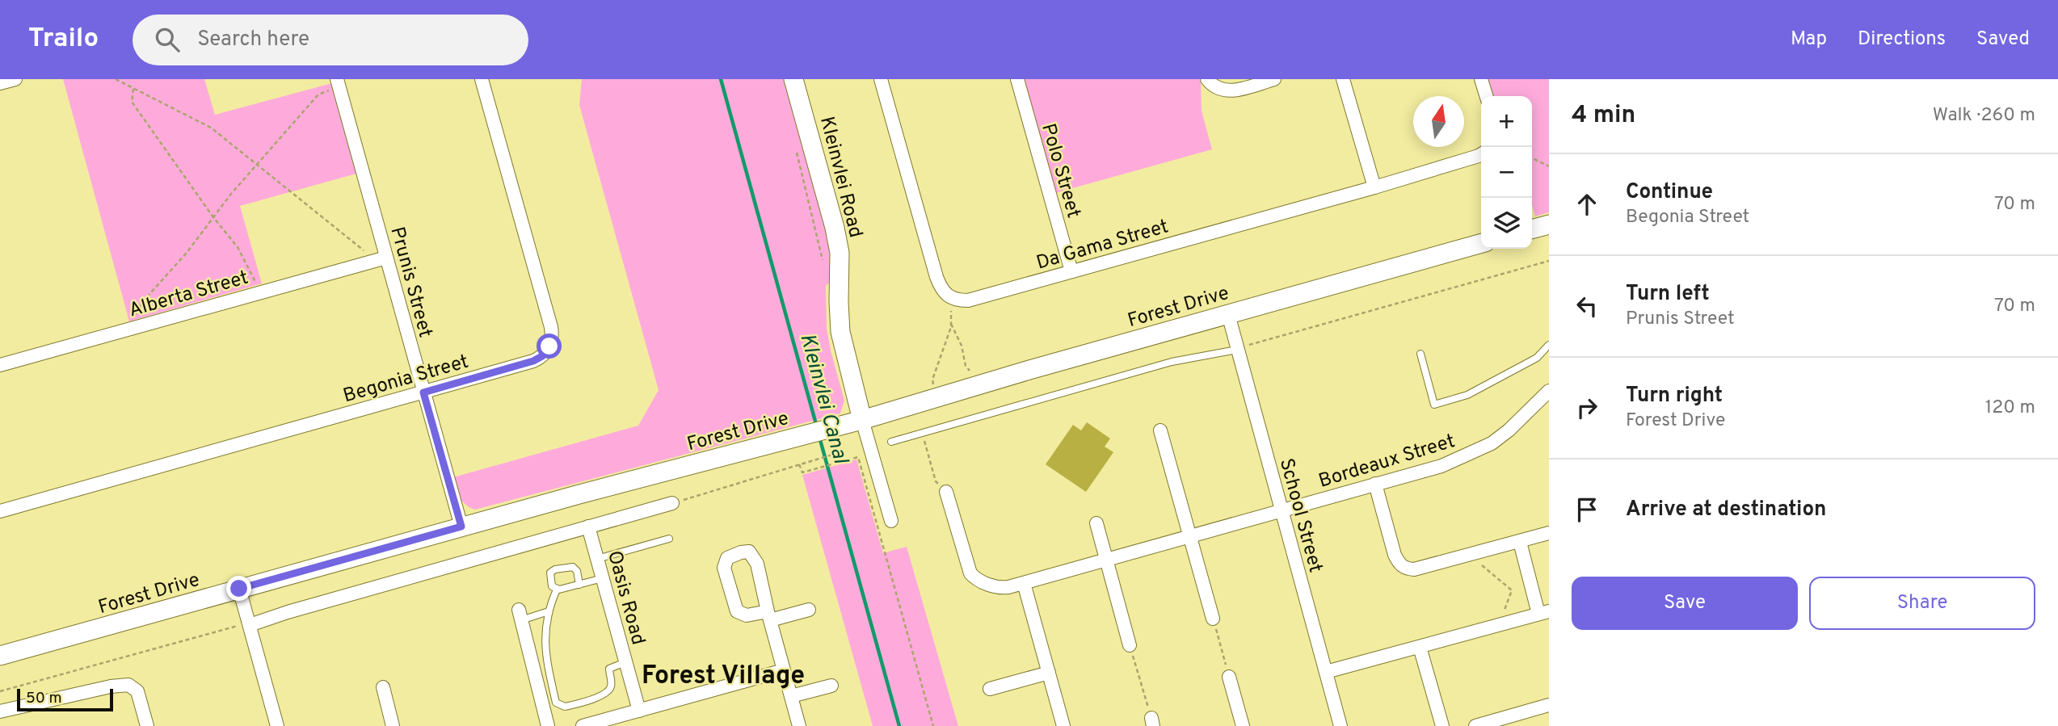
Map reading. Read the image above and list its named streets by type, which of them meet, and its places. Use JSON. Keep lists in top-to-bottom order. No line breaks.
{"streets":{"street":["Polo Street","Kleinvlei Road","Da Gama Street","Prunis Street","Alberta Street","Forest Drive","Begonia Street","Bordeaux Street","School Street","Oasis Road"]},"crossings":[["Polo Street","Da Gama Street"],["Kleinvlei Road","Forest Drive"],["Prunis Street","Alberta Street"],["Prunis Street","Forest Drive"],["Prunis Street","Begonia Street"],["Forest Drive","School Street"],["Bordeaux Street","School Street"]],"districts":["Forest Village"],"water":["Kleinvlei Canal"],"scale_bar":"50 m","north":"top","page":{"header":"Trailo","search":"Search here","nav":["Map","Directions","Saved"],"heading":["4 min","Walk · 260 m"],"map_buttons":["+","−"],"list":[["Continue","Begonia Street","70 m"],["Turn left","Prunis Street","70 m"],["Turn right","Forest Drive","120 m"],"Arrive at destination"],"buttons":["Save","Share"],"scale":"50 m"}}
